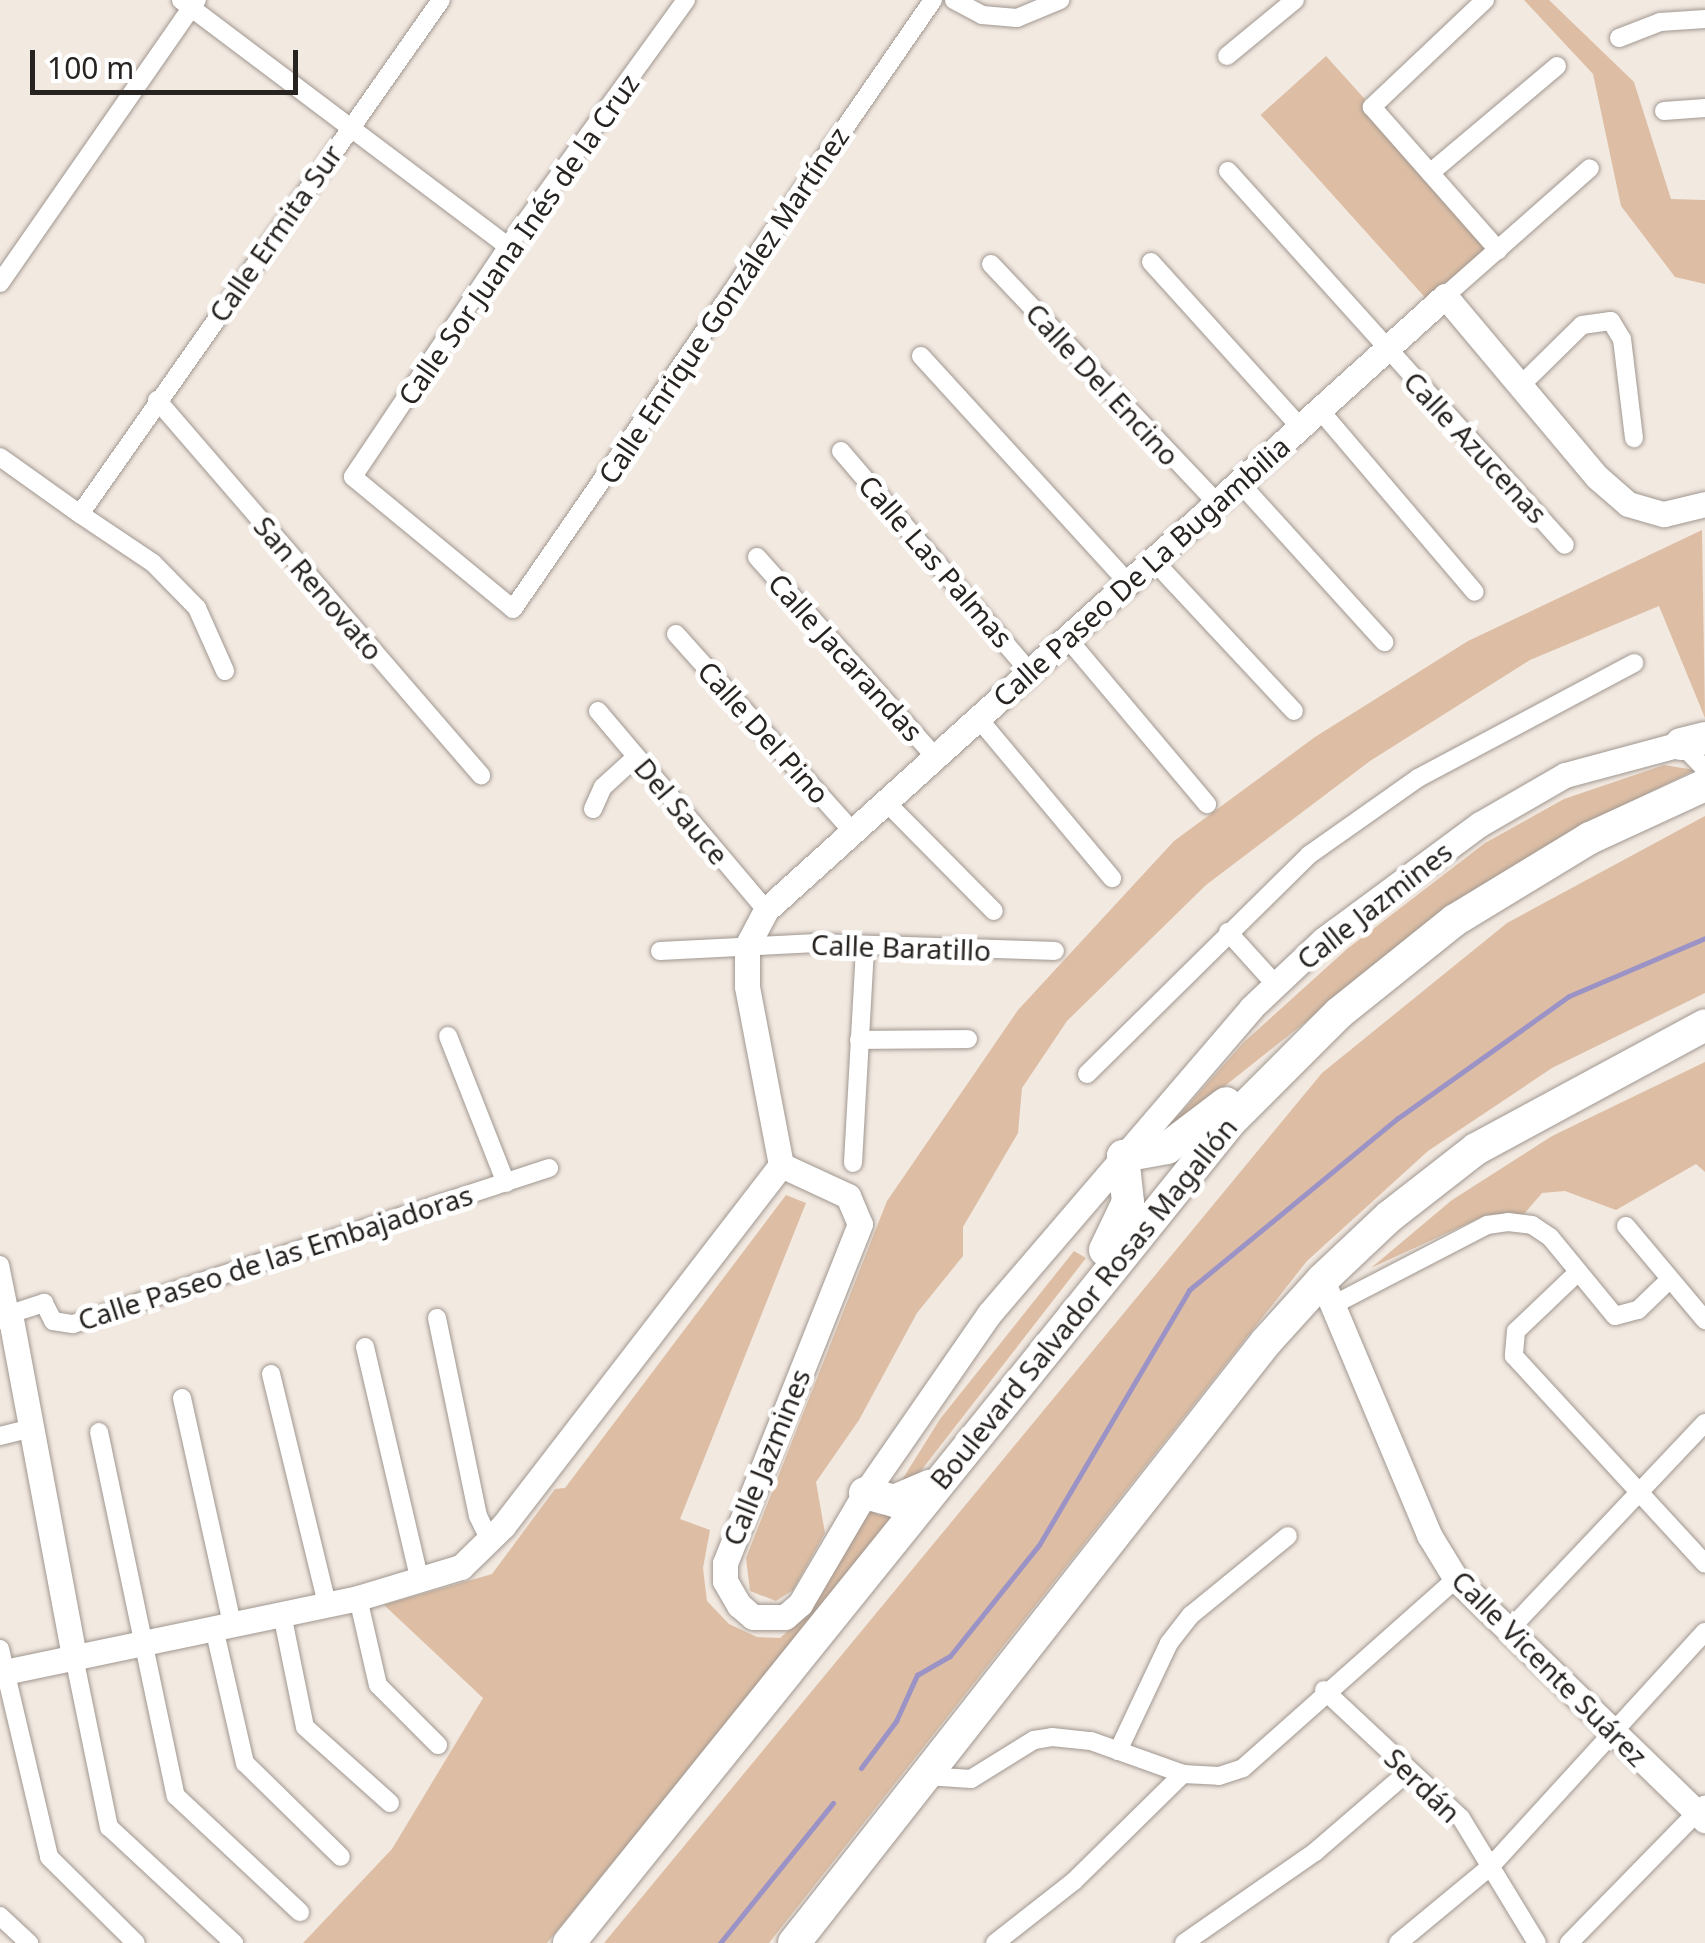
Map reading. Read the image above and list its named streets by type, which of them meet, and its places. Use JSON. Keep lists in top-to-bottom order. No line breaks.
{"streets":{"highway":["Boulevard Salvador Rosas Magallón"],"street":["Calle Ermita Sur","Calle Sor Juana Inés de la Cruz","Calle Enrique González Martínez","Calle Del Encino","Calle Azucenas","Calle Las Palmas","Calle Paseo De La Bugambilia","San Renovato","Calle Jacarandas","Calle Del Pino","Del Sauce","Calle Jazmines","Calle Baratillo","Calle Paseo de las Embajadoras","Calle Vicente Suárez","Serdán"]},"crossings":[["Calle Ermita Sur","San Renovato"],["Calle Sor Juana Inés de la Cruz","Calle Enrique González Martínez"],["Calle Del Encino","Calle Paseo De La Bugambilia"],["Calle Azucenas","Calle Paseo De La Bugambilia"],["Calle Las Palmas","Calle Paseo De La Bugambilia"],["Calle Paseo De La Bugambilia","Calle Jacarandas"],["Calle Paseo De La Bugambilia","Calle Del Pino"],["Calle Paseo De La Bugambilia","Del Sauce"],["Calle Paseo De La Bugambilia","Calle Jazmines"],["Calle Paseo De La Bugambilia","Calle Baratillo"]],"scale_bar":"100 m"}
